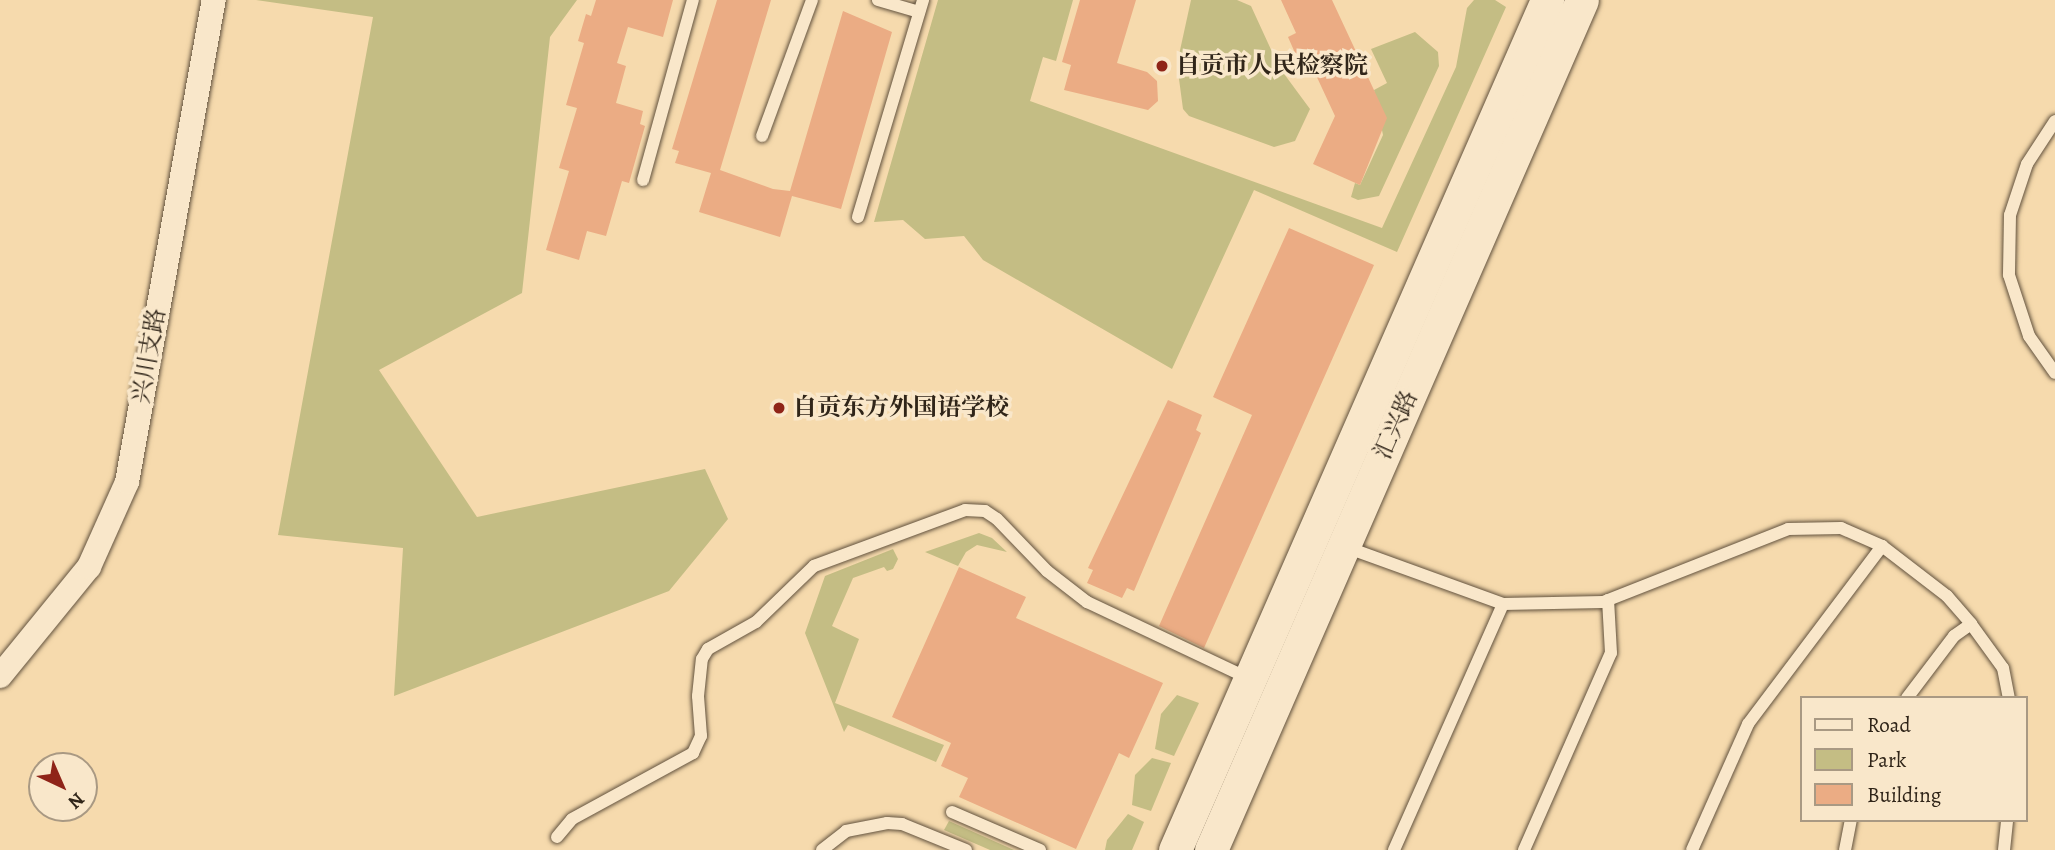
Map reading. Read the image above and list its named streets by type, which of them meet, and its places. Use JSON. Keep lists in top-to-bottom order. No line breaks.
{"streets":{"main road":["汇兴路"],"street":["兴川支路"]},"places":["自贡市人民检察院","自贡东方外国语学校"],"legend":["Road","Park","Building"],"north":"bottom right"}
